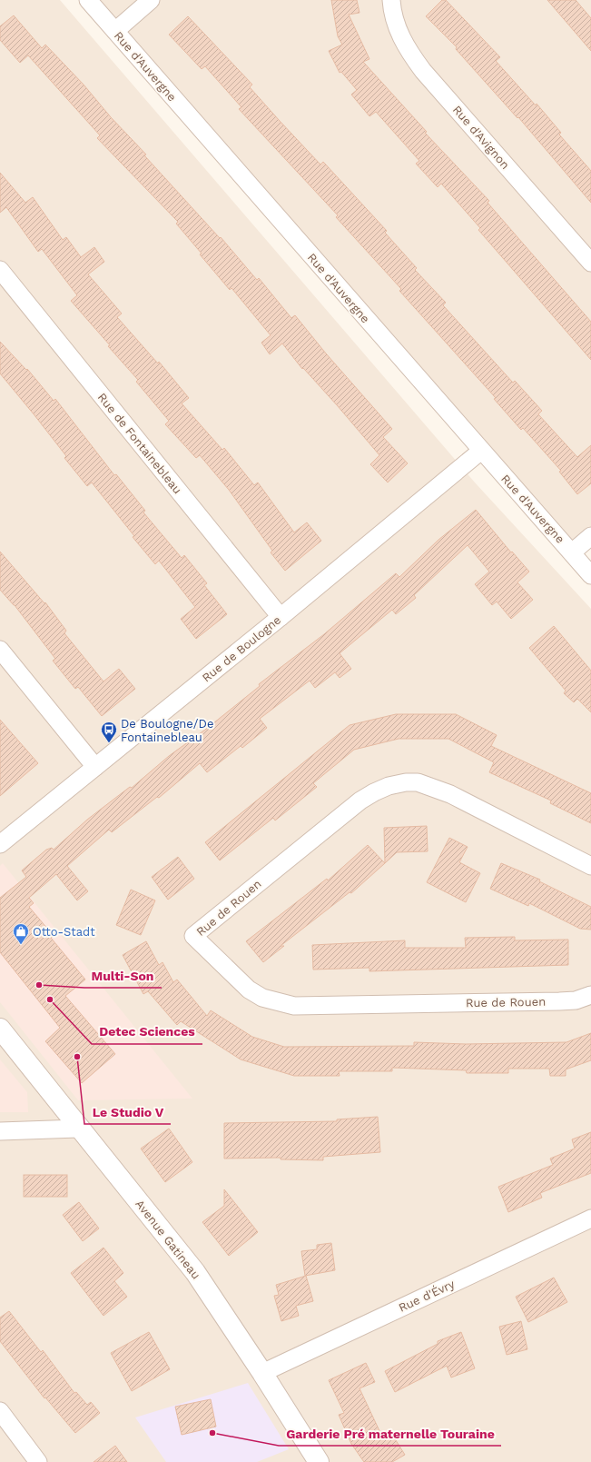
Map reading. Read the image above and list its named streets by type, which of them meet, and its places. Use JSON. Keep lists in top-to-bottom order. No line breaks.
{"streets":{"street":["Rue d'Auvergne","Rue d'Avignon","Rue de Fontainebleau","Rue de Boulogne","Rue de Rouen","Avenue Gatineau","Rue d'Évry"]},"crossings":[["Rue d'Auvergne","Rue de Boulogne"],["Rue de Fontainebleau","Rue de Boulogne"],["Avenue Gatineau","Rue d'Évry"]],"places":{"bus stop":["De Boulogne/De Fontainebleau"],"shop":["Otto-Stadt"],"other":["Multi-Son","Detec Sciences","Le Studio V","Garderie Pré maternelle Touraine"]}}
